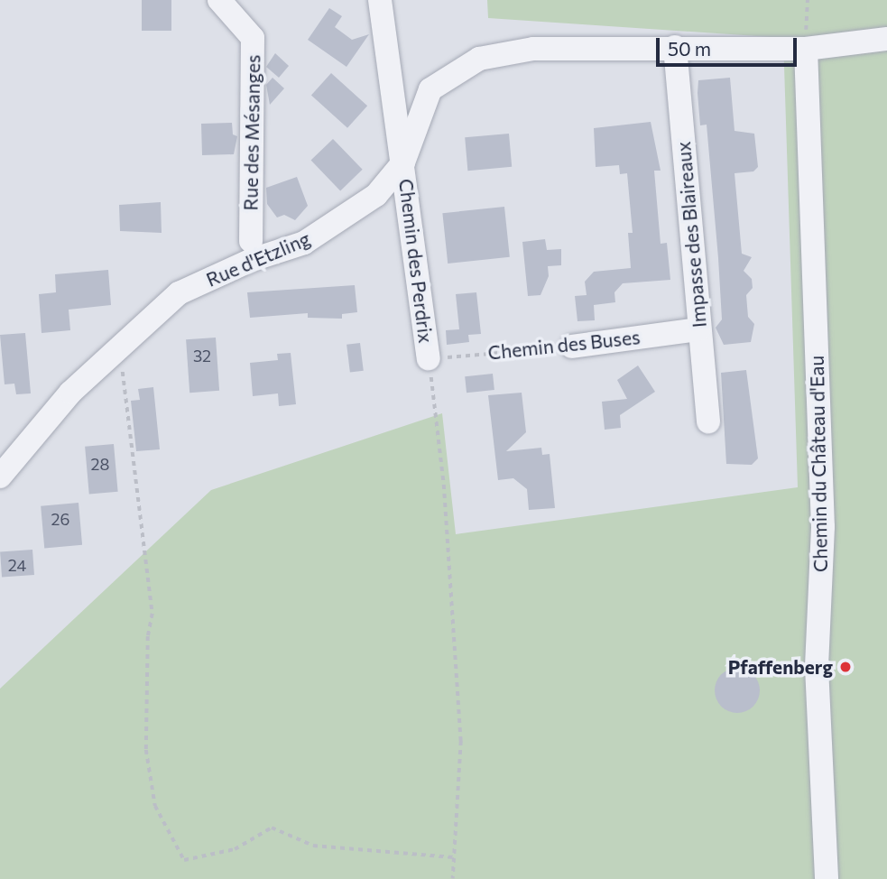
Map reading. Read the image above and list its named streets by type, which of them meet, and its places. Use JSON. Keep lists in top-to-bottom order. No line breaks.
{"streets":{"street":["Rue des Mésanges","Impasse des Blaireaux","Rue d'Etzling","Chemin des Perdrix","Chemin des Buses","Chemin du Château d'Eau"]},"crossings":[["Impasse des Blaireaux","Rue d'Etzling"],["Impasse des Blaireaux","Chemin des Buses"],["Rue d'Etzling","Chemin des Perdrix"],["Rue d'Etzling","Chemin du Château d'Eau"],["Chemin des Perdrix","Chemin des Buses"]],"places":["Pfaffenberg"],"house_numbers":["32","28","26","24"],"scale_bar":"50 m"}
